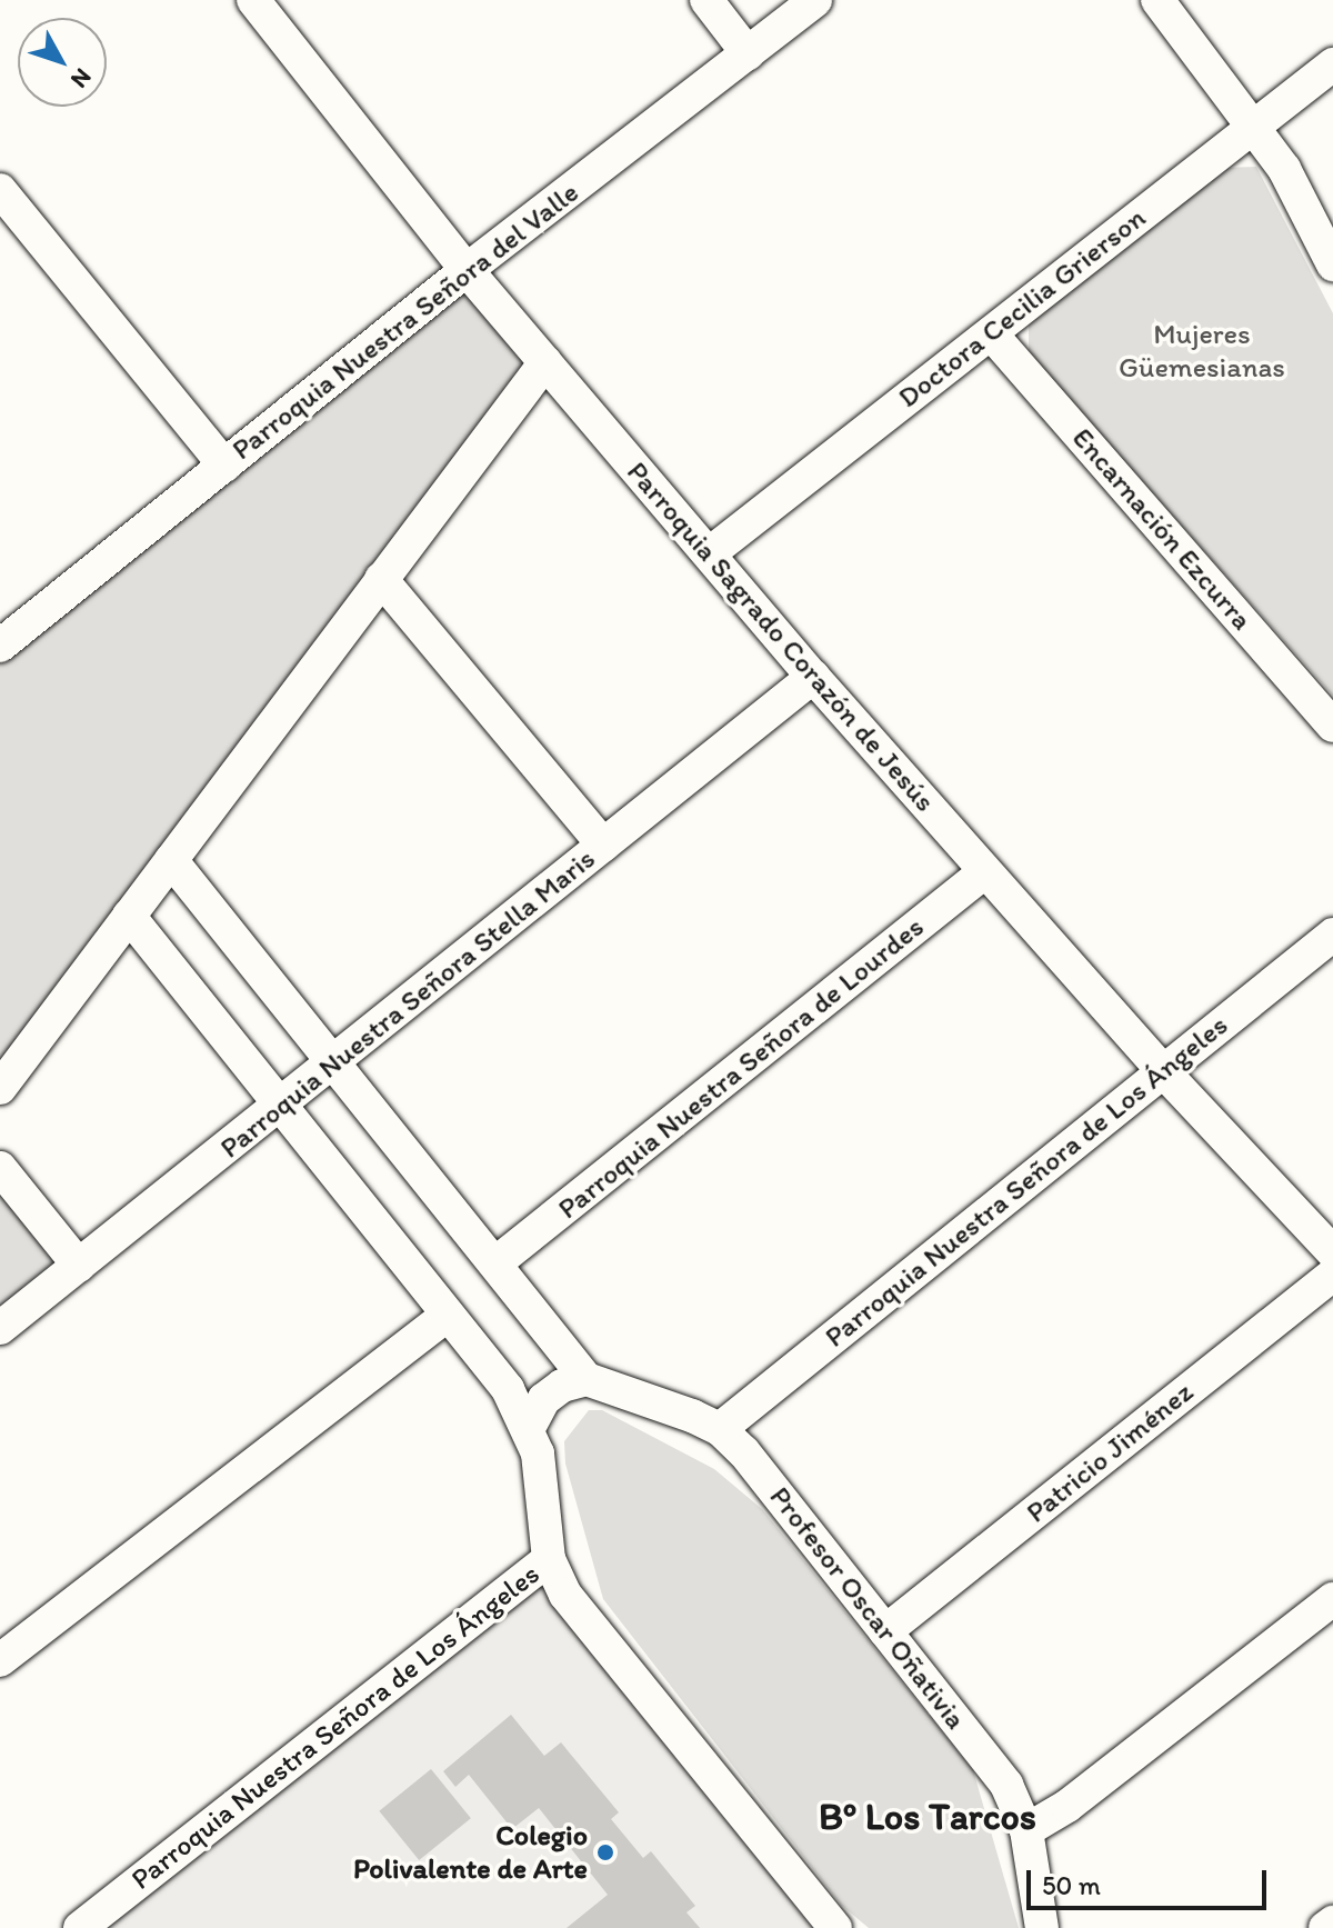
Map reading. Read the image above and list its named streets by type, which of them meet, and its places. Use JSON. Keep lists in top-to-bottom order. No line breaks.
{"streets":{"street":["Doctora Cecilia Grierson","Parroquia Nuestra Señora del Valle","Encarnación Ezcurra","Parroquia Sagrado Corazón de Jesús","Parroquia Nuestra Señora Stella Maris","Parroquia Nuestra Señora de Lourdes","Parroquia Nuestra Señora de Los Ángeles","Patricio Jiménez","Profesor Oscar Oñativia"]},"crossings":[["Doctora Cecilia Grierson","Encarnación Ezcurra"],["Doctora Cecilia Grierson","Parroquia Sagrado Corazón de Jesús"],["Parroquia Nuestra Señora del Valle","Parroquia Sagrado Corazón de Jesús"],["Parroquia Sagrado Corazón de Jesús","Parroquia Nuestra Señora Stella Maris"],["Parroquia Sagrado Corazón de Jesús","Parroquia Nuestra Señora de Lourdes"],["Parroquia Sagrado Corazón de Jesús","Parroquia Nuestra Señora de Los Ángeles"],["Parroquia Nuestra Señora de Los Ángeles","Profesor Oscar Oñativia"],["Patricio Jiménez","Profesor Oscar Oñativia"]],"districts":["Bº Los Tarcos"],"parks":["Mujeres Güemesianas"],"places":["Colegio Polivalente de Arte"],"scale_bar":"50 m","north":"bottom right"}
